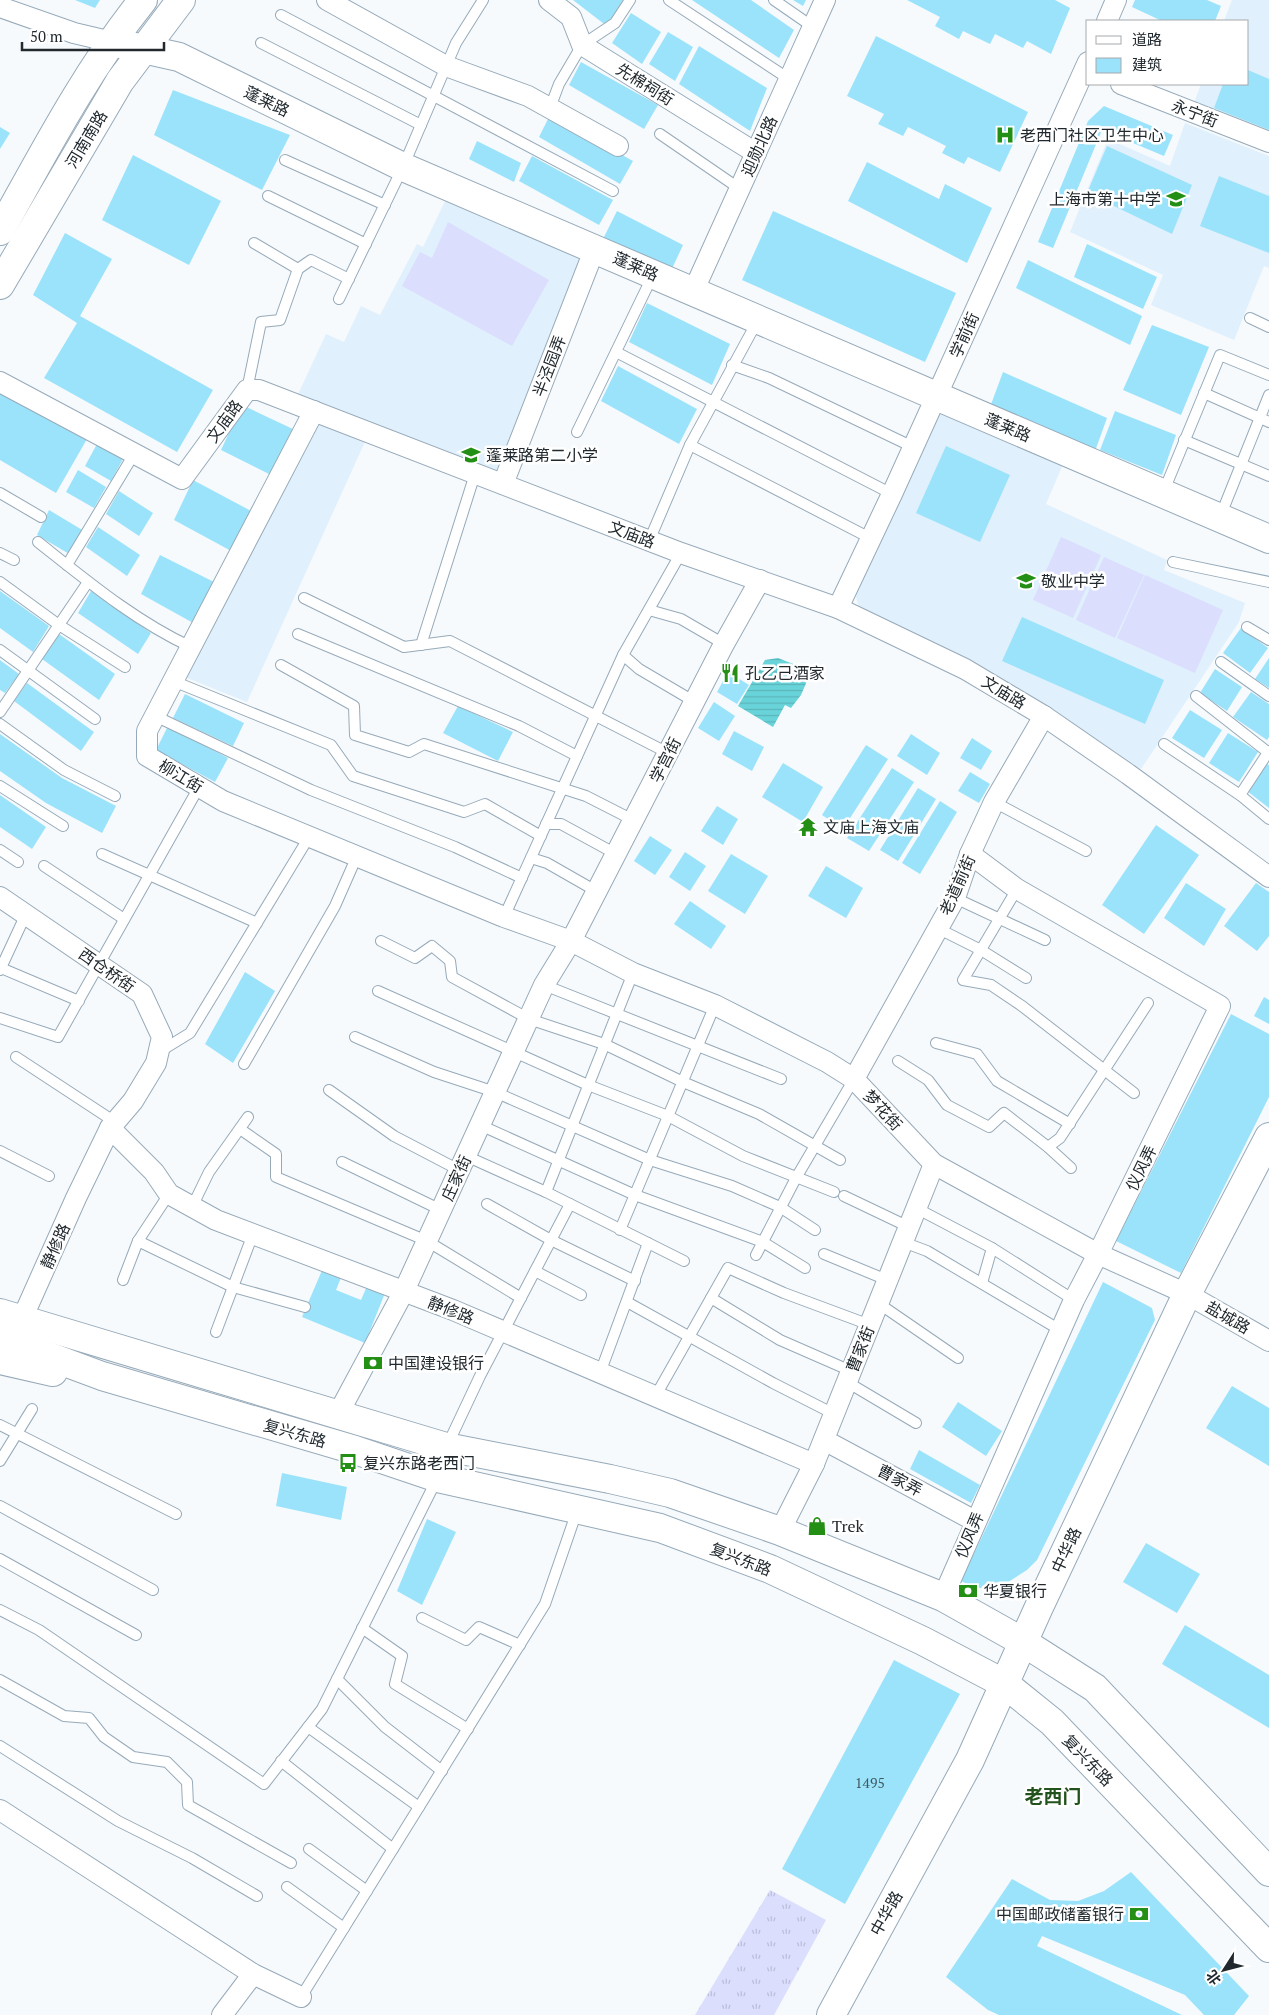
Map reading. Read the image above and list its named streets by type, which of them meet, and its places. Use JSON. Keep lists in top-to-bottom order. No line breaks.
{"streets":{"main road":["蓬莱路","河南南路","复兴东路","中华路"],"street":["先棉祠街","永宁街","迎勋北路","学前街","半泾园弄","文庙路","学宫街","柳江街","老道前街","西仓桥街","梦花街","仪风弄","庄家街","静修路","盐城路","曹家街","曹家弄"]},"crossings":[["先棉祠街","迎勋北路"],["蓬莱路","河南南路"],["蓬莱路","迎勋北路"],["蓬莱路","学前街"],["蓬莱路","半泾园弄"],["学前街","文庙路"],["半泾园弄","文庙路"],["文庙路","学宫街"],["文庙路","柳江街"],["文庙路","老道前街"],["学宫街","柳江街"],["学宫街","梦花街"],["学宫街","庄家街"],["柳江街","梦花街"],["柳江街","庄家街"],["老道前街","梦花街"],["老道前街","仪风弄"],["西仓桥街","静修路"],["梦花街","仪风弄"],["梦花街","庄家街"],["梦花街","盐城路"],["梦花街","曹家街"],["梦花街","中华路"],["仪风弄","复兴东路"],["仪风弄","曹家弄"],["庄家街","静修路"],["庄家街","复兴东路"],["静修路","曹家街"],["静修路","复兴东路"],["盐城路","中华路"],["曹家街","复兴东路"],["曹家街","曹家弄"],["复兴东路","中华路"]],"districts":["老西门"],"places":{"hospital":["老西门社区卫生中心"],"school or university":["上海市第十中学","蓬莱路第二小学","敬业中学"],"restaurant":["孔乙己酒家"],"temple":["文庙上海文庙"],"bank":["中国建设银行","华夏银行","中国邮政储蓄银行"],"bus stop":["复兴东路老西门"],"shop":["Trek"]},"house_numbers":["1495"],"legend":["道路","建筑"],"scale_bar":"50 m","north":"bottom left"}
